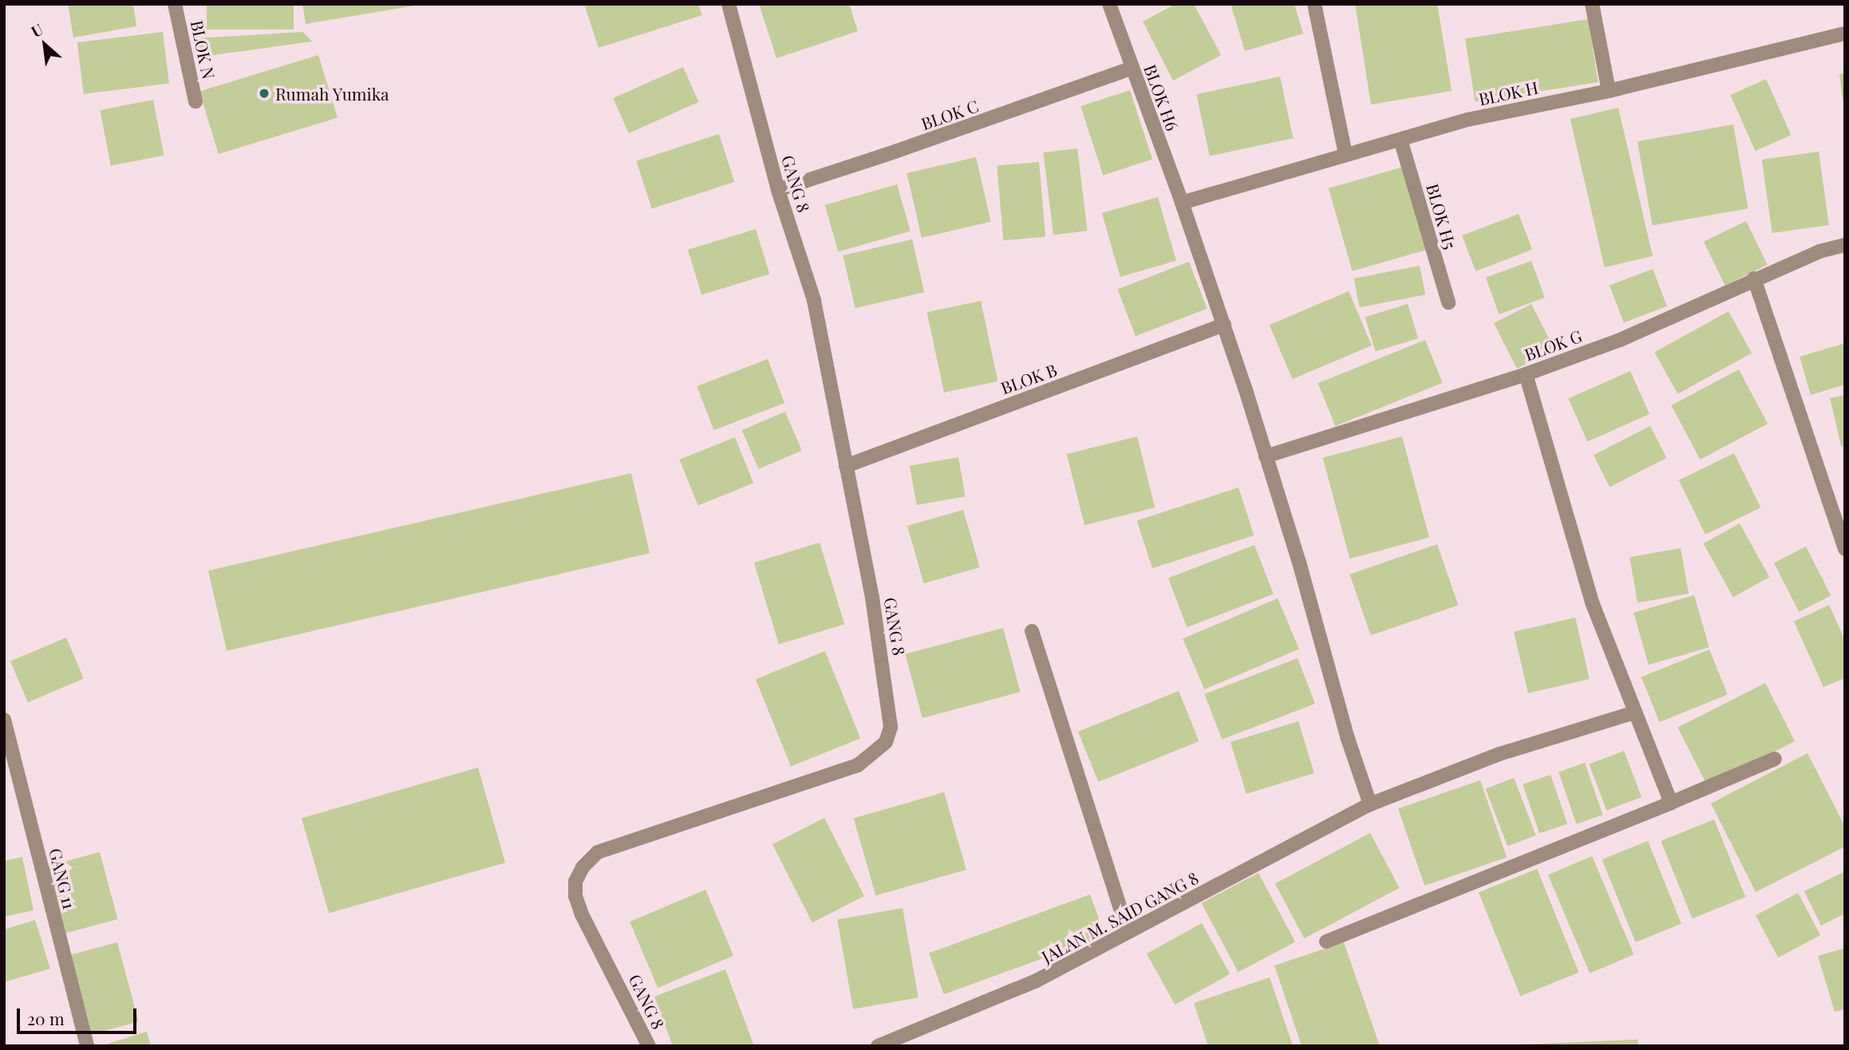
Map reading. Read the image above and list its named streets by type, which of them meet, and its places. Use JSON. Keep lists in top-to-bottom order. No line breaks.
{"streets":{"street":["BLOK N","BLOK H","BLOK H6","BLOK C","GANG 8","BLOK H5","BLOK G","BLOK B","GANG 11","JALAN M. SAID GANG 8"]},"crossings":[["BLOK H","BLOK H6"],["BLOK H","BLOK H5"],["BLOK H6","BLOK C"],["BLOK H6","BLOK G"],["BLOK H6","BLOK B"],["BLOK H6","JALAN M. SAID GANG 8"],["BLOK C","GANG 8"],["GANG 8","BLOK B"]],"places":["Rumah Yumika"],"scale_bar":"20 m","north":"top left"}
